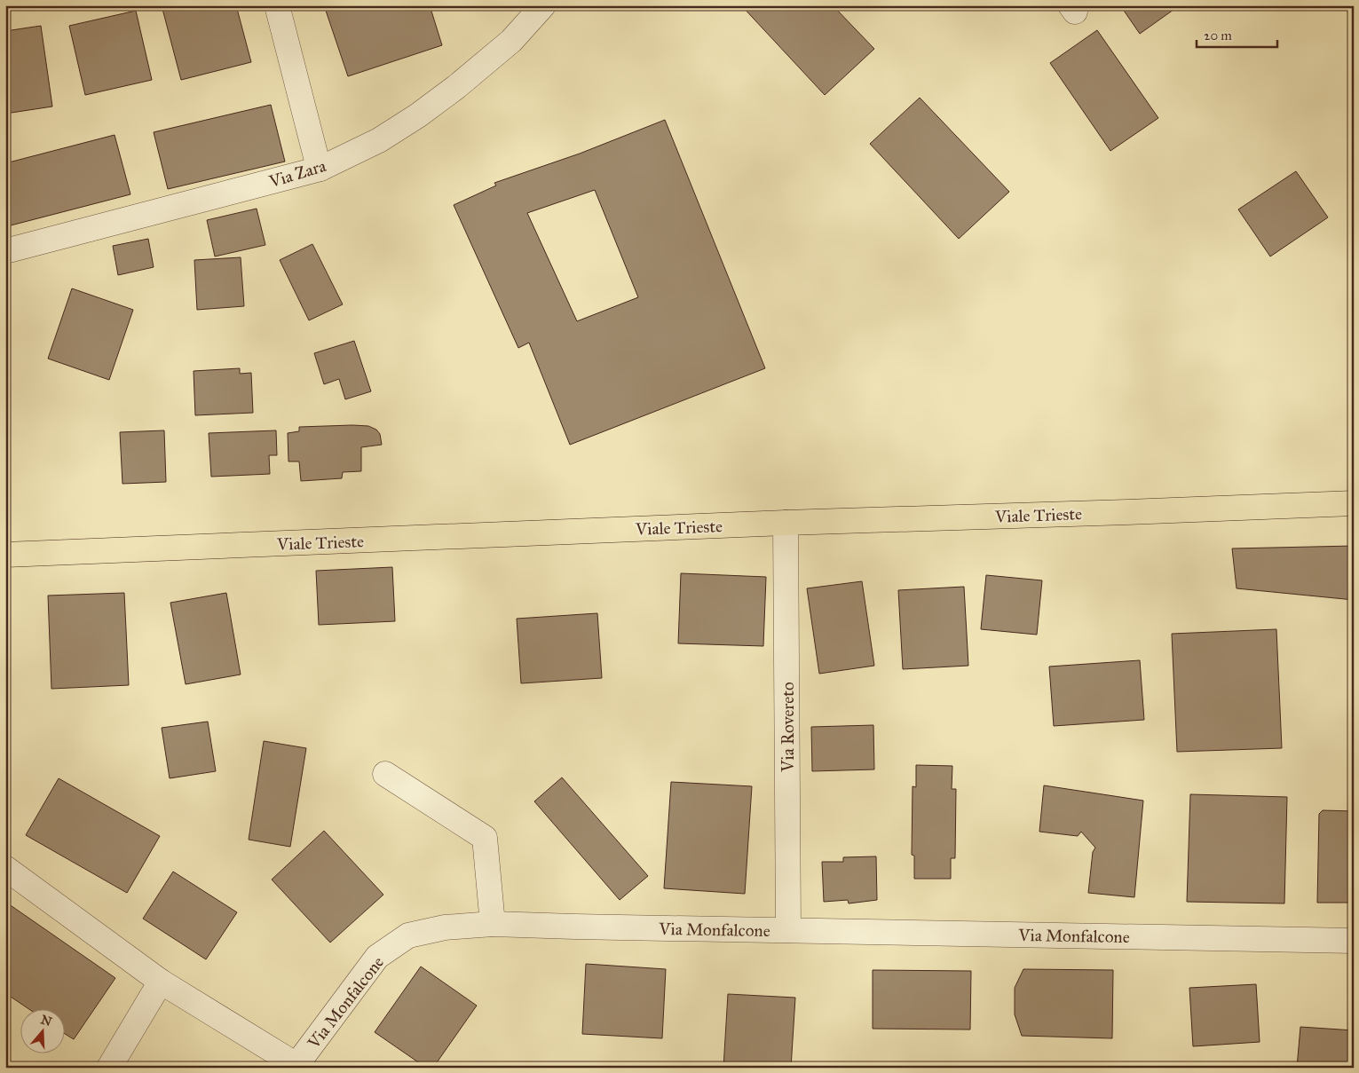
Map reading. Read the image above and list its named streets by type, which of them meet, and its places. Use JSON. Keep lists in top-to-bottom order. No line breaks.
{"streets":{"main road":["Viale Trieste"],"street":["Via Zara","Via Rovereto","Via Monfalcone"]},"crossings":[["Viale Trieste","Via Rovereto"],["Via Rovereto","Via Monfalcone"]],"scale_bar":"20 m","north":"top"}
